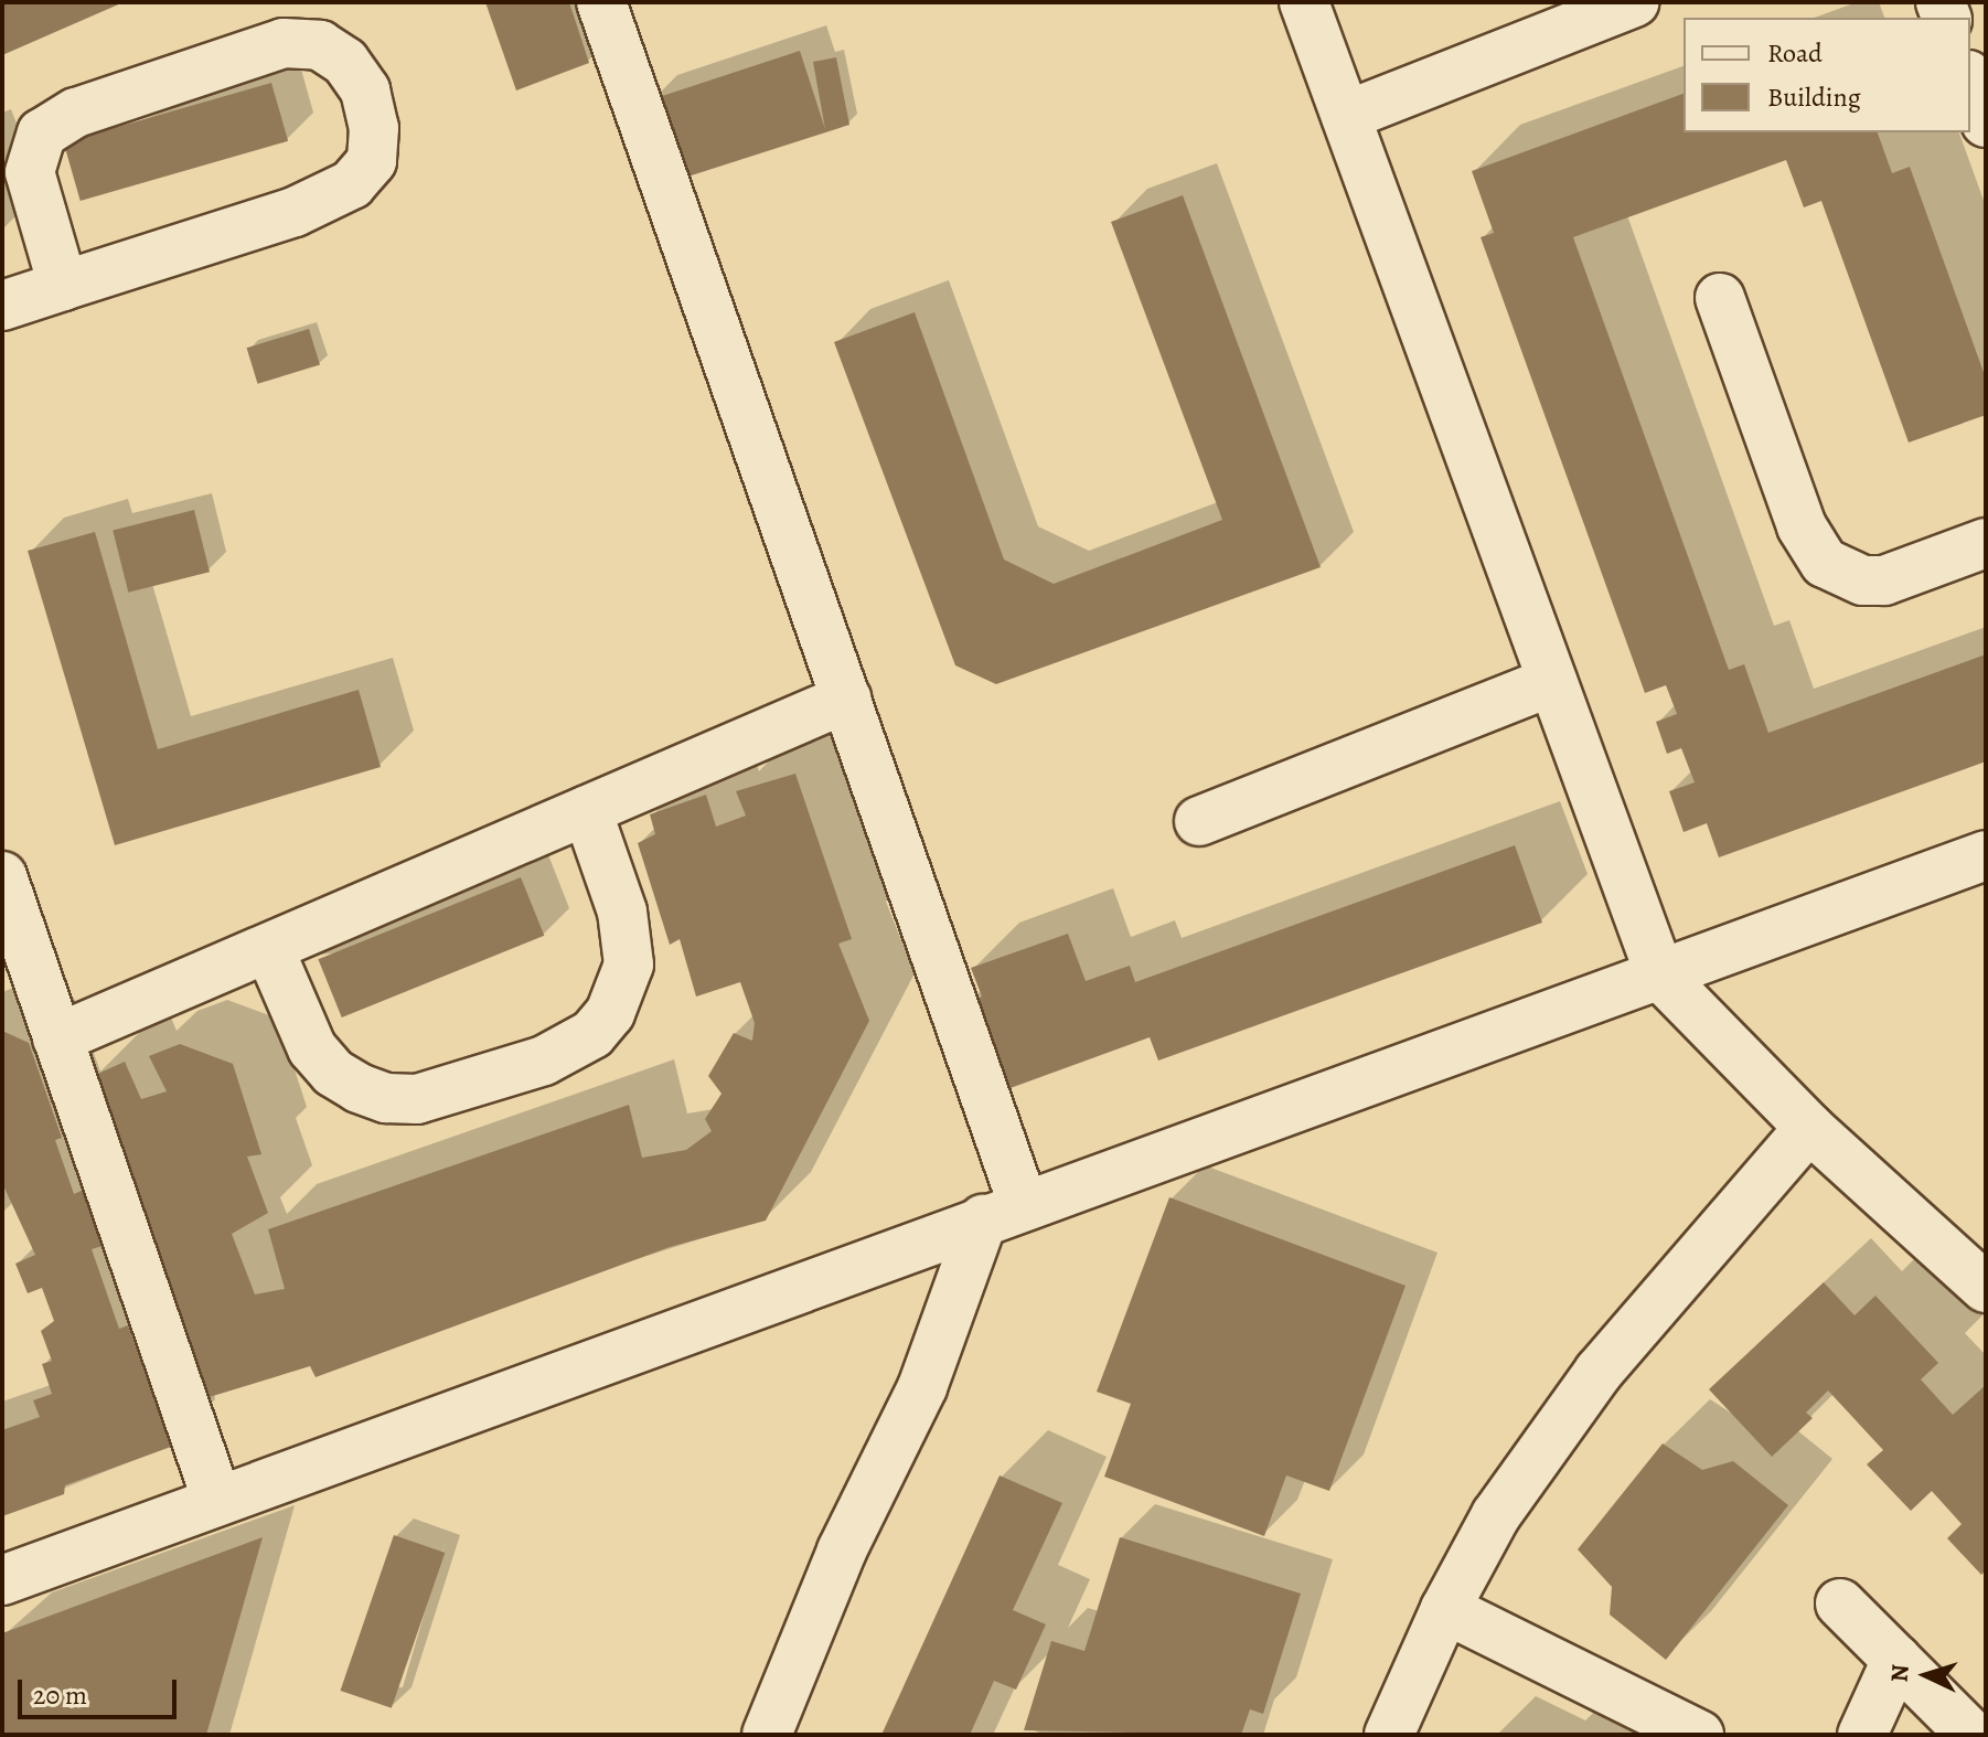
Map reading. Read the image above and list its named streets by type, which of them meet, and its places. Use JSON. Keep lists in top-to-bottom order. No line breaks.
{"legend":["Road","Building"],"scale_bar":"20 m","north":"left"}
